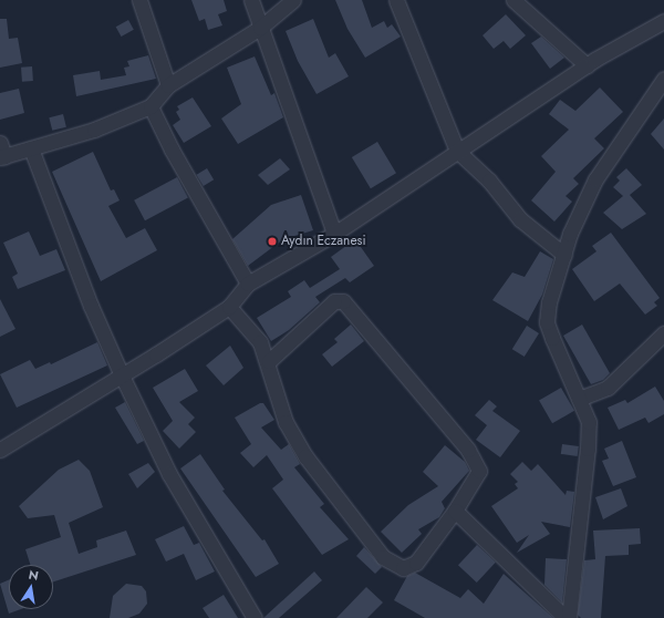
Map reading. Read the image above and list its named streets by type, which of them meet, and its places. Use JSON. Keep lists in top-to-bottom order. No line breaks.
{"places":["Aydın Eczanesi"],"north":"top"}
